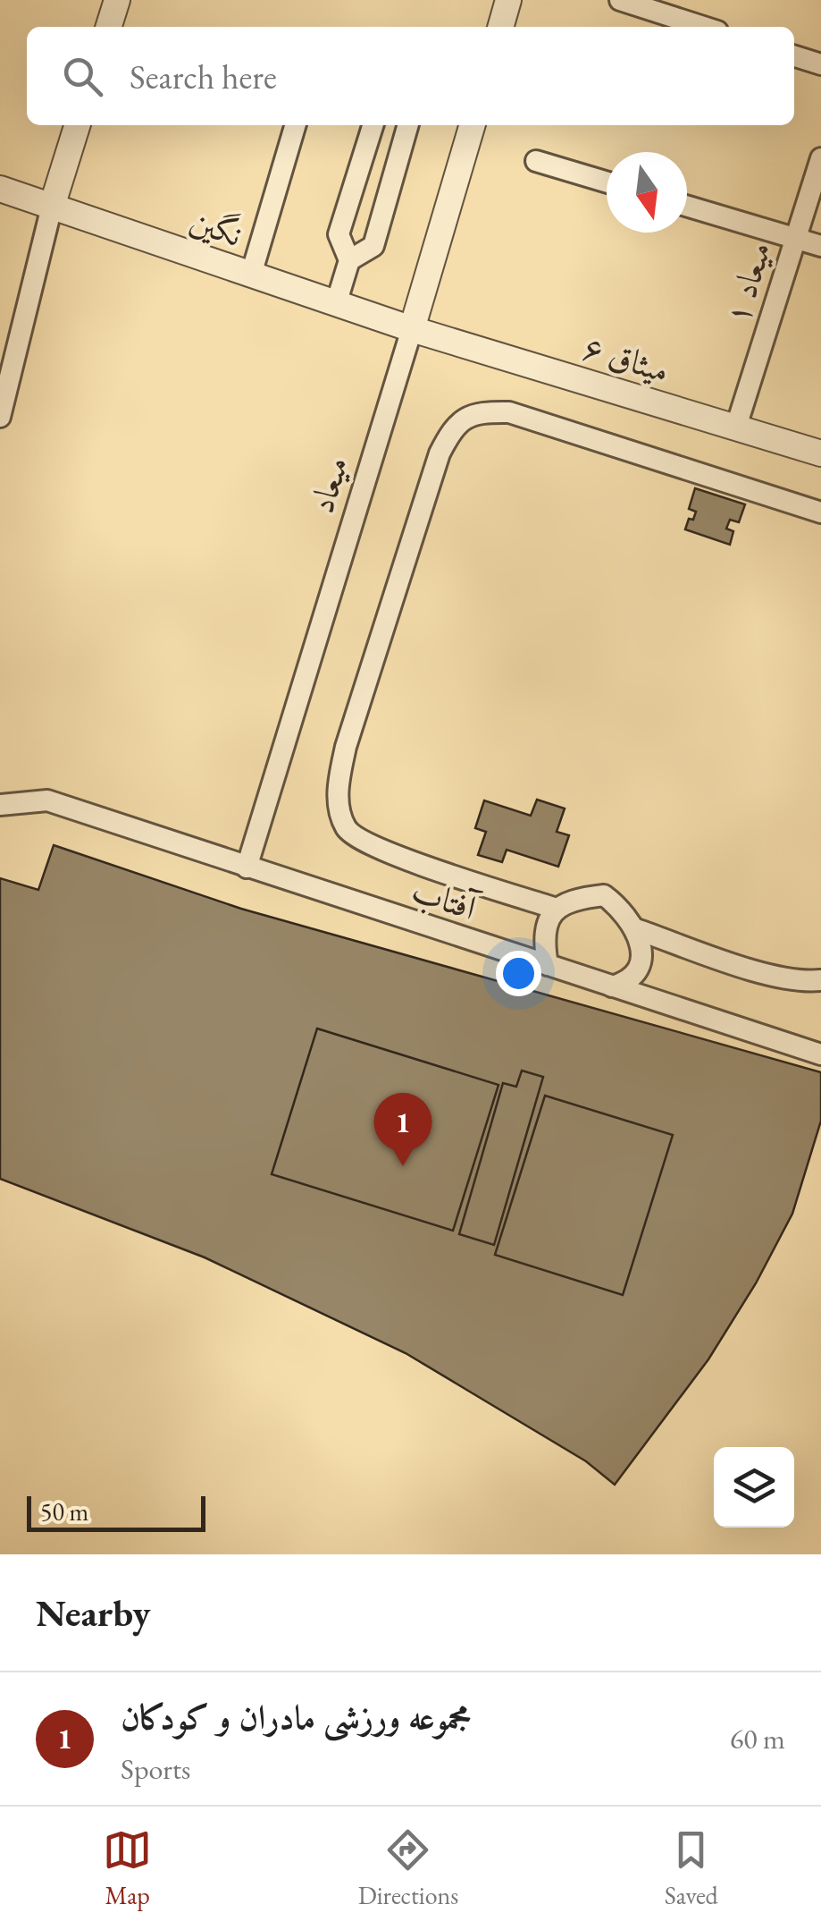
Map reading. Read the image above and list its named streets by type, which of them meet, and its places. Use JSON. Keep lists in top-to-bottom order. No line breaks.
{"streets":{"street":["نگین","میعاد ۱","میثاق ۶","میعاد","آفتاب"]},"crossings":[["نگین","میثاق ۶"],["نگین","میعاد"],["میعاد ۱","میثاق ۶"],["میثاق ۶","میعاد"],["میعاد","آفتاب"]],"scale_bar":"50 m","north":"bottom","page":{"search":"Search here","pins":"1","scale":"50 m","heading":"Nearby","list":[{"mark":"1","name":"مجموعه ورزشی مادران و کودکان","note":"Sports","value":"60 m"}],"nav":["Map","Directions","Saved"]}}
